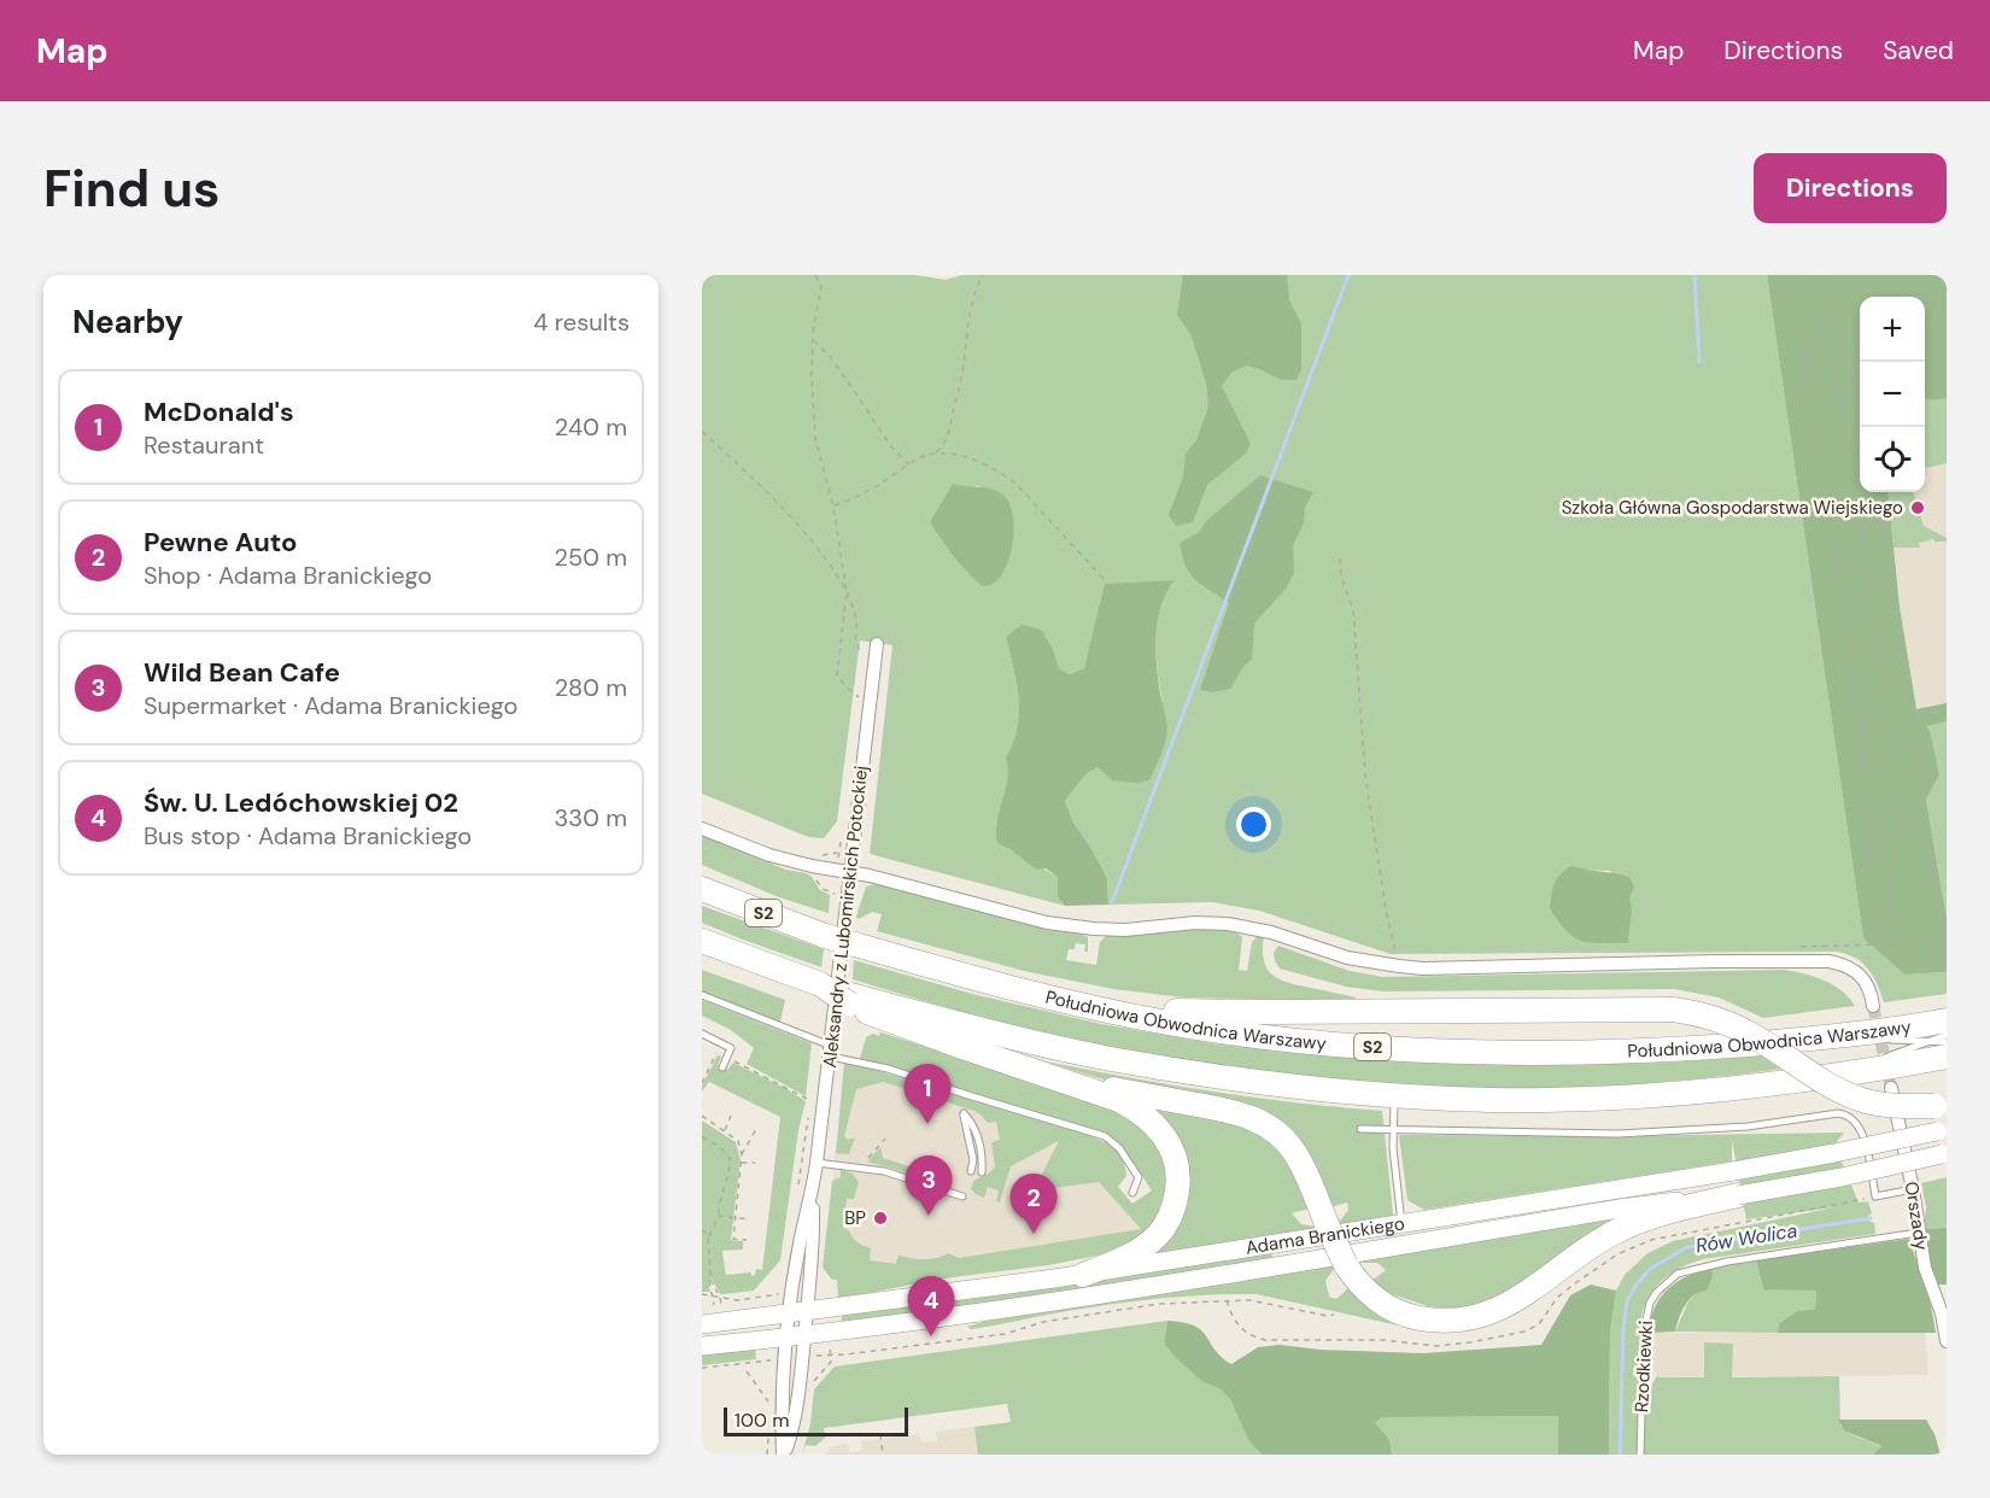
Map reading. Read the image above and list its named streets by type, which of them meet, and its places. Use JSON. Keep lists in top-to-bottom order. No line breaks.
{"streets":{"highway":["S2","Południowa Obwodnica Warszawy"],"main road":["Adama Branickiego"],"street":["Aleksandry z Lubomirskich Potockiej","Orszady"],"lane":["Rzodkiewki"]},"crossings":[["Aleksandry z Lubomirskich Potockiej","Adama Branickiego"],["Orszady","Rzodkiewki"]],"water":["Rów Wolica"],"places":["Szkoła Główna Gospodarstwa Wiejskiego","BP"],"scale_bar":"100 m","page":{"header":"Map","nav":["Map","Directions","Saved"],"buttons":"Directions","title":"Find us","heading":["Nearby","4 results"],"map_buttons":["+","−"],"list":[{"mark":"1","name":"McDonald's","note":"Restaurant","value":"240 m"},{"mark":"2","name":"Pewne Auto","note":"Shop · Adama Branickiego","value":"250 m"},{"mark":"3","name":"Wild Bean Cafe","note":"Supermarket · Adama Branickiego","value":"280 m"},{"mark":"4","name":"Św. U. Ledóchowskiej 02","note":"Bus stop · Adama Branickiego","value":"330 m"}],"pins":["1","3","2","4"],"scale":"100 m"}}
